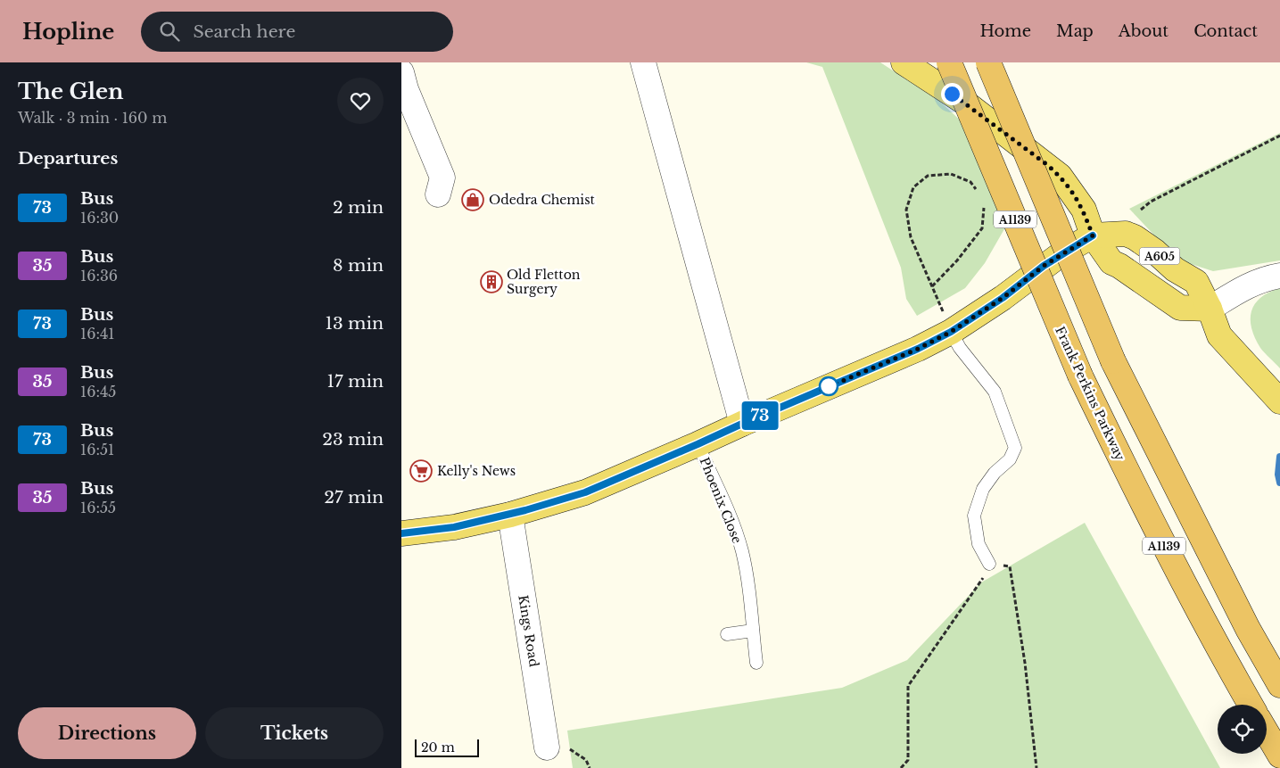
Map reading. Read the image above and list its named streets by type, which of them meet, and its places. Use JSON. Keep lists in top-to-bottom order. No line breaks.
{"streets":{"highway":["A1139","Frank Perkins Parkway"],"main road":["A605"],"street":["Kings Road"],"lane":["Phoenix Close"]},"places":{"shop":["Odedra Chemist"],"building":["Old Fletton Surgery"],"supermarket":["Kelly's News"]},"lines":["bus line 73"],"scale_bar":"20 m","page":{"header":"Hopline","search":"Search here","nav":["Home","Map","About","Contact"],"heading":[["The Glen","Walk · 3 min · 160 m"],"Departures"],"on_map":"73","list":[{"mark":"73","name":"Bus","note":"16:30","value":"2 min"},{"mark":"35","name":"Bus","note":"16:36","value":"8 min"},{"mark":"73","name":"Bus","note":"16:41","value":"13 min"},{"mark":"35","name":"Bus","note":"16:45","value":"17 min"},{"mark":"73","name":"Bus","note":"16:51","value":"23 min"},{"mark":"35","name":"Bus","note":"16:55","value":"27 min"}],"buttons":["Directions","Tickets"],"scale":"20 m"}}
